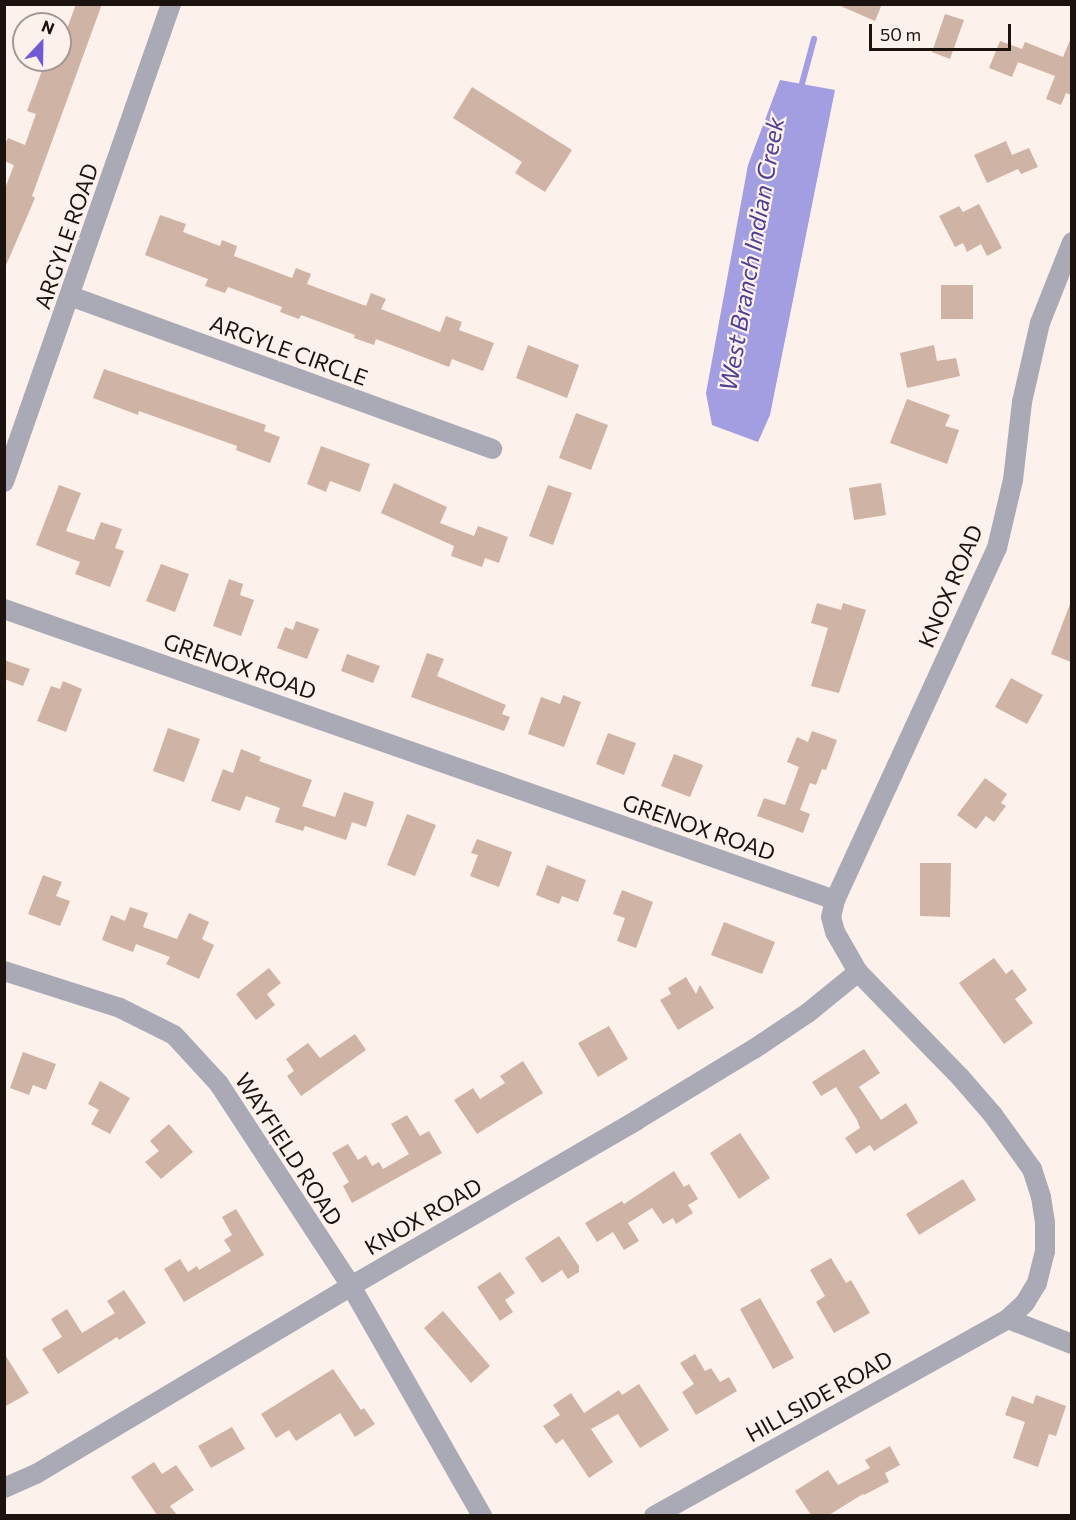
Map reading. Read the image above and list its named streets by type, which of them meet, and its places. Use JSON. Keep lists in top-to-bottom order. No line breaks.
{"streets":{"street":["ARGYLE ROAD","ARGYLE CIRCLE","KNOX ROAD","GRENOX ROAD","WAYFIELD ROAD","HILLSIDE ROAD"]},"crossings":[["ARGYLE ROAD","ARGYLE CIRCLE"],["KNOX ROAD","GRENOX ROAD"],["KNOX ROAD","WAYFIELD ROAD"]],"water":["West Branch Indian Creek"],"scale_bar":"50 m","north":"top"}
